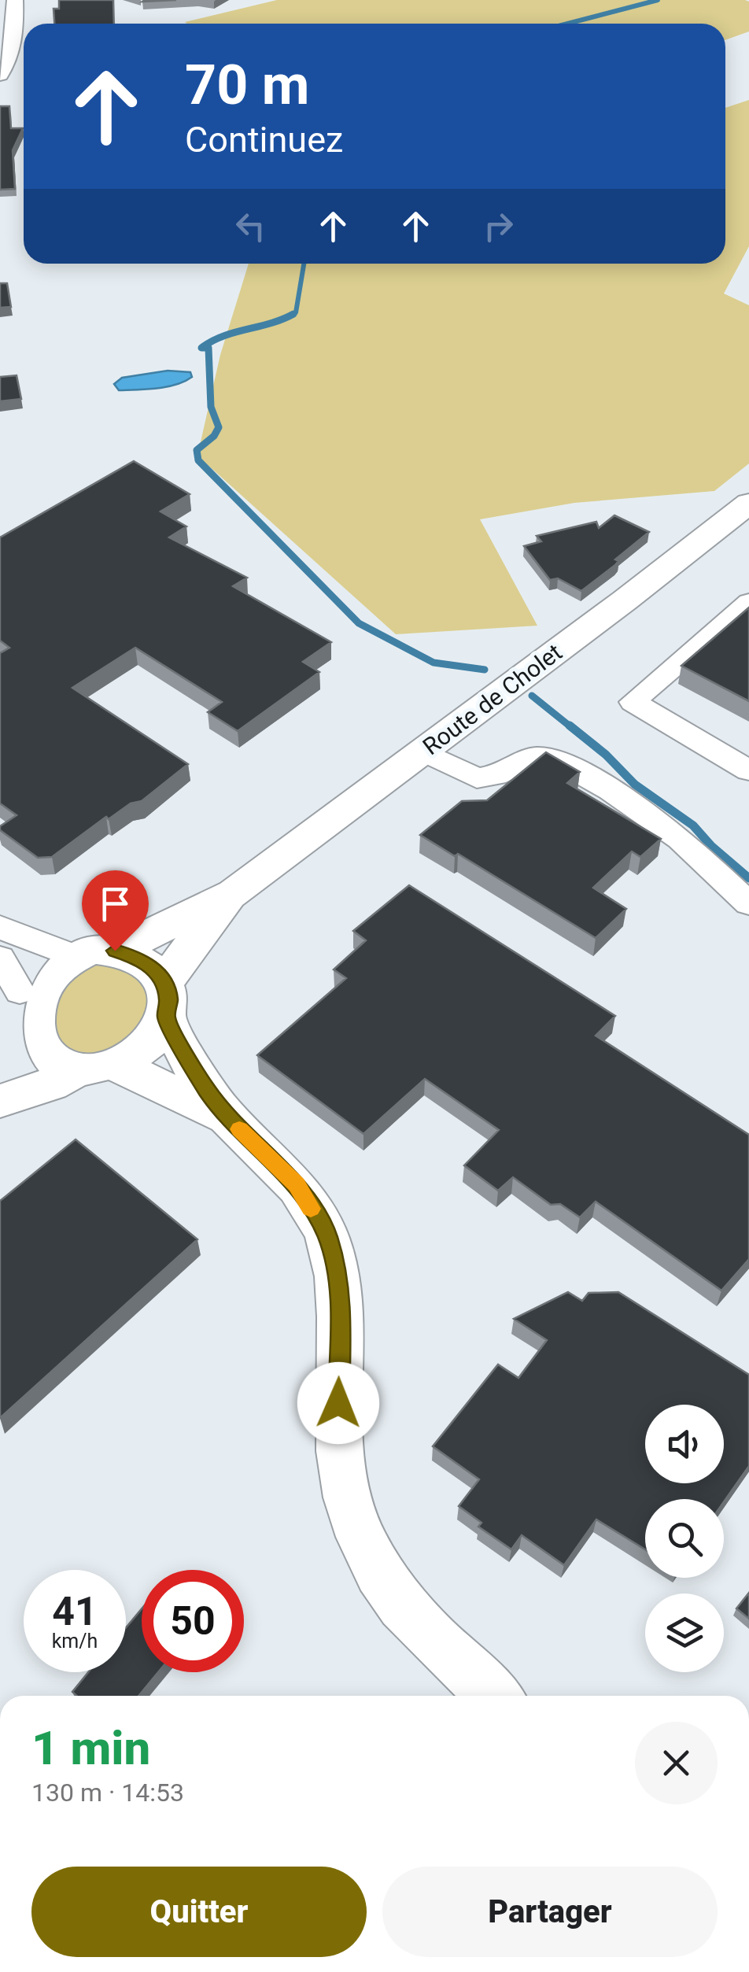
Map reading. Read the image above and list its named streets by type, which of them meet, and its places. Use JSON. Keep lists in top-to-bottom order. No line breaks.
{"streets":{"main road":["Route de Cholet"]},"page":{"turn":["70 m","Continuez"],"speed":"41 km/h","limit":"50","heading":["1 min","130 m · 14:53"],"buttons":["Quitter","Partager"]}}
